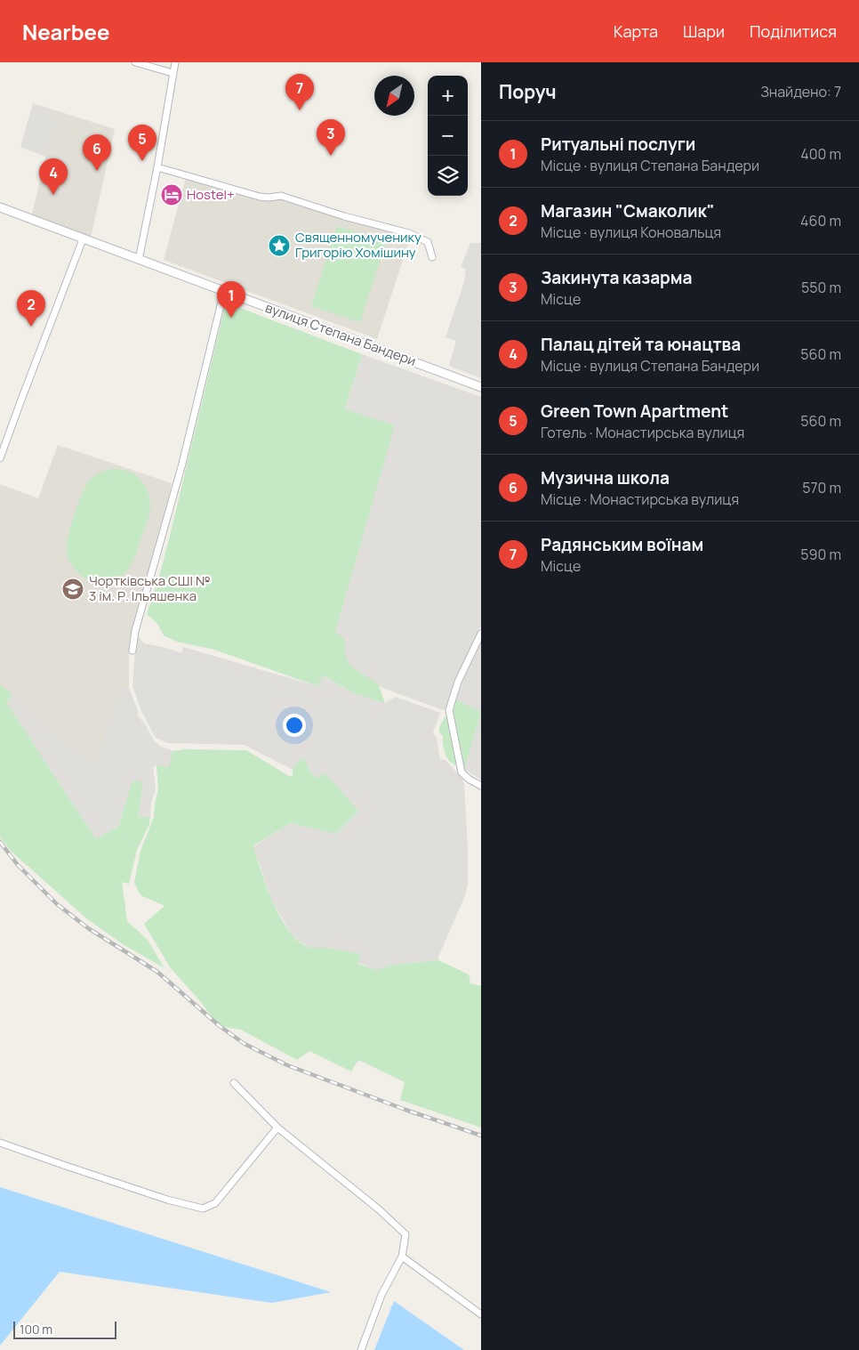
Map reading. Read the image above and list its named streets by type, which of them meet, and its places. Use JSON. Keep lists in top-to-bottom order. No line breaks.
{"streets":{"street":["вулиця Степана Бандери"]},"places":{"hotel":["Hostel+"],"place":["Священномученику Григорію Хомішину"],"school or university":["Чортківська СШІ № 3 ім. Р. Ільяшенка"]},"scale_bar":"100 m","north":"bottom left","page":{"header":"Nearbee","nav":["Карта","Шари","Поділитися"],"heading":["Поруч","Знайдено: 7"],"pins":["7","3","5","6","4","1","2"],"map_buttons":["+","−"],"list":[{"mark":"1","name":"Ритуальні послуги","note":"Місце · вулиця Степана Бандери","value":"400 m"},{"mark":"2","name":"Магазин \"Смаколик\"","note":"Місце · вулиця Коновальця","value":"460 m"},{"mark":"3","name":"Закинута казарма","note":"Місце","value":"550 m"},{"mark":"4","name":"Палац дітей та юнацтва","note":"Місце · вулиця Степана Бандери","value":"560 m"},{"mark":"5","name":"Green Town Apartment","note":"Готель · Монастирська вулиця","value":"560 m"},{"mark":"6","name":"Музична школа","note":"Місце · Монастирська вулиця","value":"570 m"},{"mark":"7","name":"Радянським воїнам","note":"Місце","value":"590 m"}],"scale":"100 m"}}
